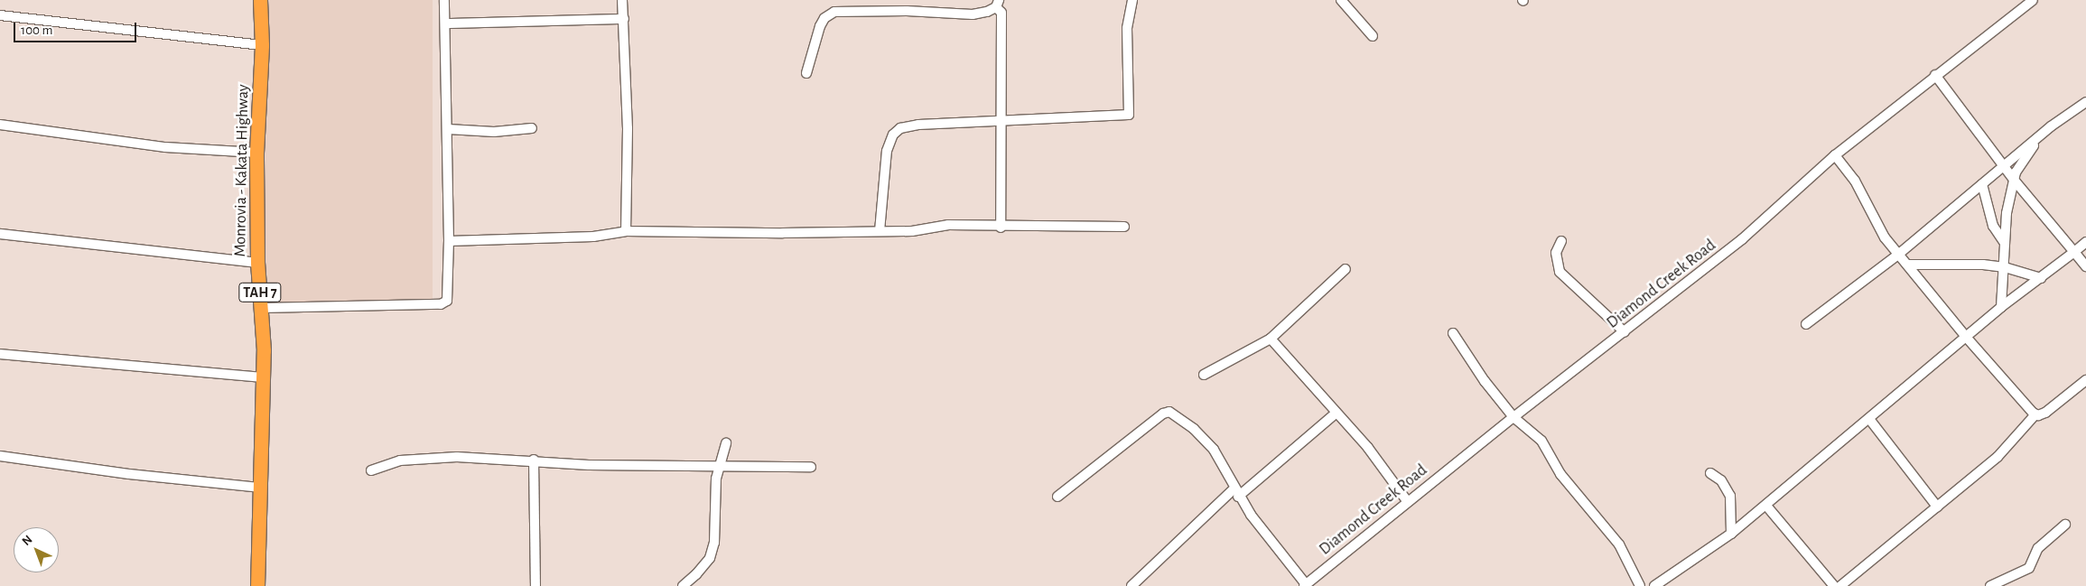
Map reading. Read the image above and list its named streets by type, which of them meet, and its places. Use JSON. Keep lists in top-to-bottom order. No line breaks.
{"streets":{"highway":["Monrovia - Kakata Highway","TAH 7"],"street":["Diamond Creek Road"]},"scale_bar":"100 m","north":"top left"}
